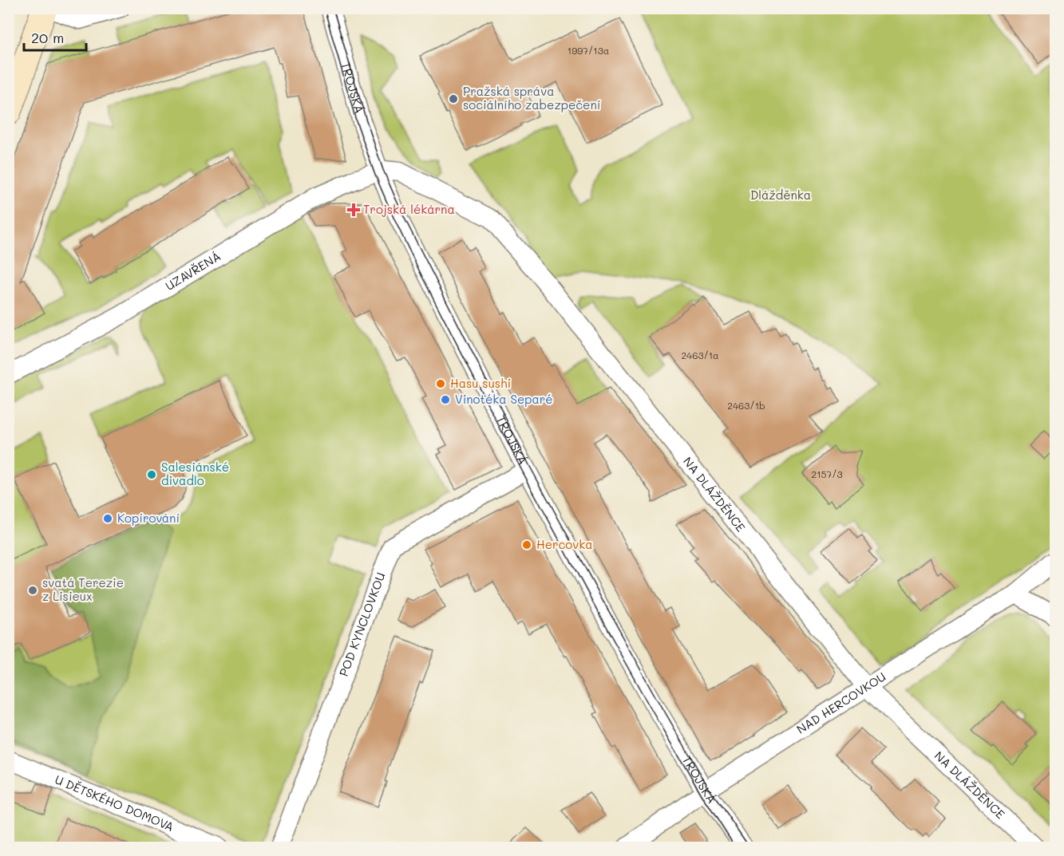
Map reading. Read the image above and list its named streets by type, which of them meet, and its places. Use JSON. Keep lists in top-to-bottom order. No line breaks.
{"streets":{"street":["TROJSKÁ","UZAVŘENÁ","NA DLÁŽDĚNCE","POD KYNCLOVKOU","NAD HERCOVKOU","U DĚTSKÉHO DOMOVA"]},"crossings":[["TROJSKÁ","UZAVŘENÁ"],["TROJSKÁ","NA DLÁŽDĚNCE"],["TROJSKÁ","POD KYNCLOVKOU"],["TROJSKÁ","NAD HERCOVKOU"],["UZAVŘENÁ","NA DLÁŽDĚNCE"],["NA DLÁŽDĚNCE","NAD HERCOVKOU"]],"parks":["Dlážděnka"],"places":{"other":["Pražská správa sociálního zabezpečení","Hasu sushi","Vinotéka Separé","Salesiánské divadlo","Kopírování","Hercovka","svatá Terezie z Lisieux"],"health":["Trojská lékárna"]},"house_numbers":["1997/13a","2463/1a","2463/1b","2157/3"],"scale_bar":"20 m"}
